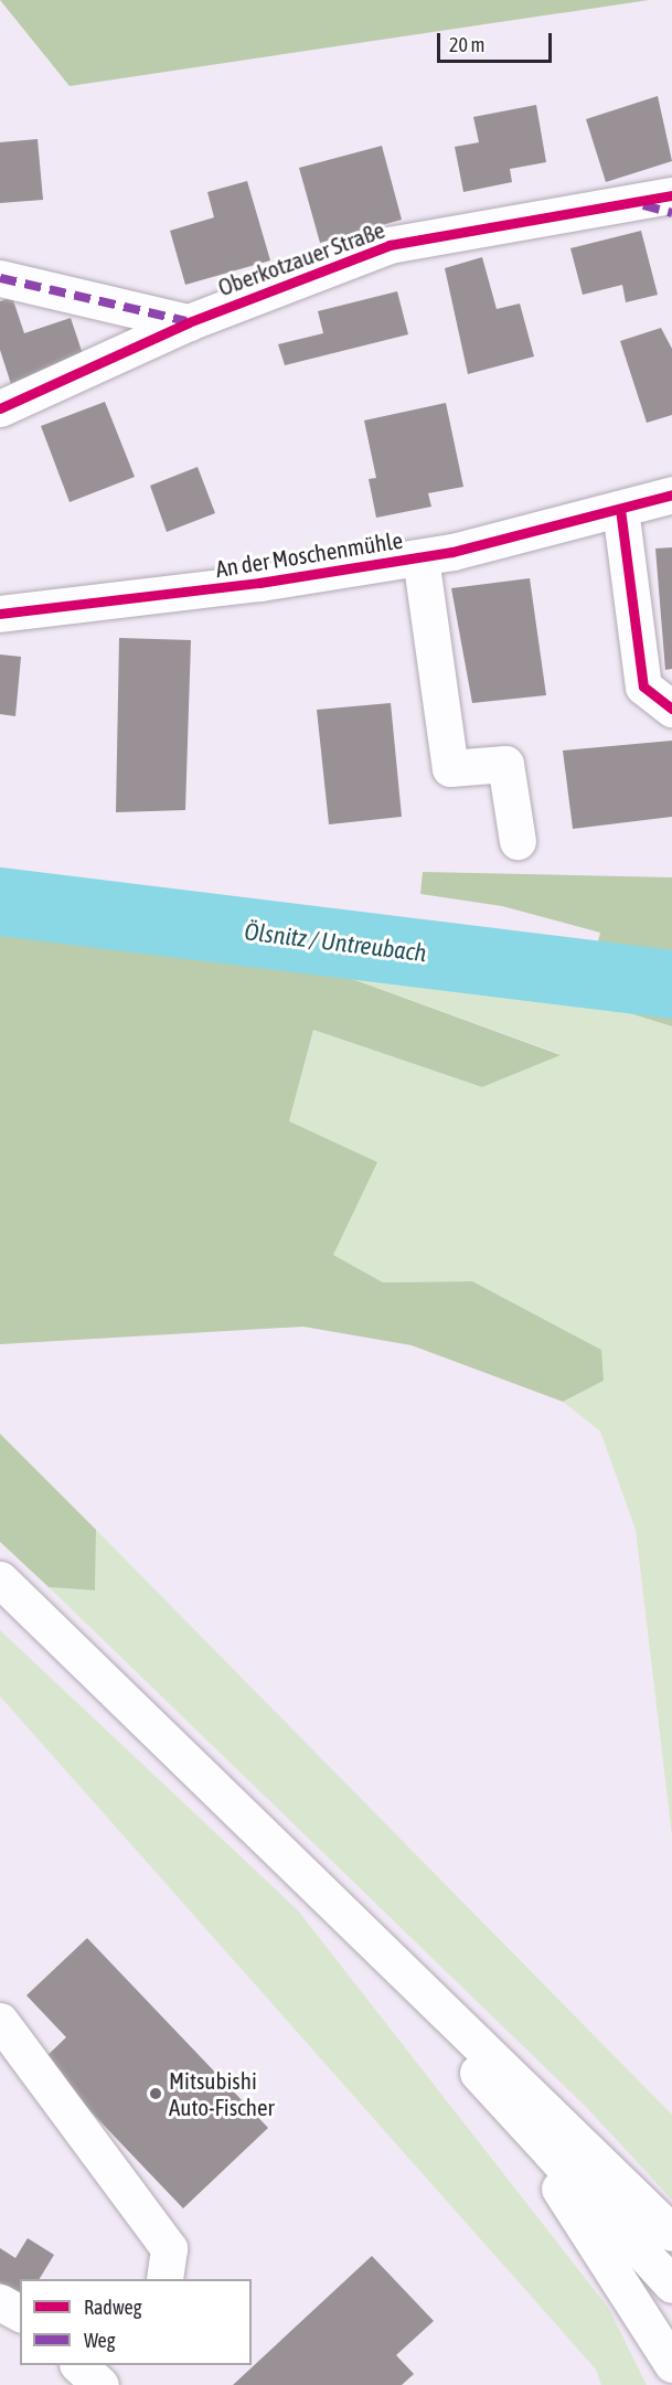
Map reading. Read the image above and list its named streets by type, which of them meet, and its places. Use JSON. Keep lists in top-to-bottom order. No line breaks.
{"streets":{"main road":["Oberkotzauer Straße","An der Moschenmühle"]},"water":["Ölsnitz / Untreubach"],"places":["Mitsubishi Auto-Fischer"],"legend":["Radweg","Weg"],"scale_bar":"20 m"}
